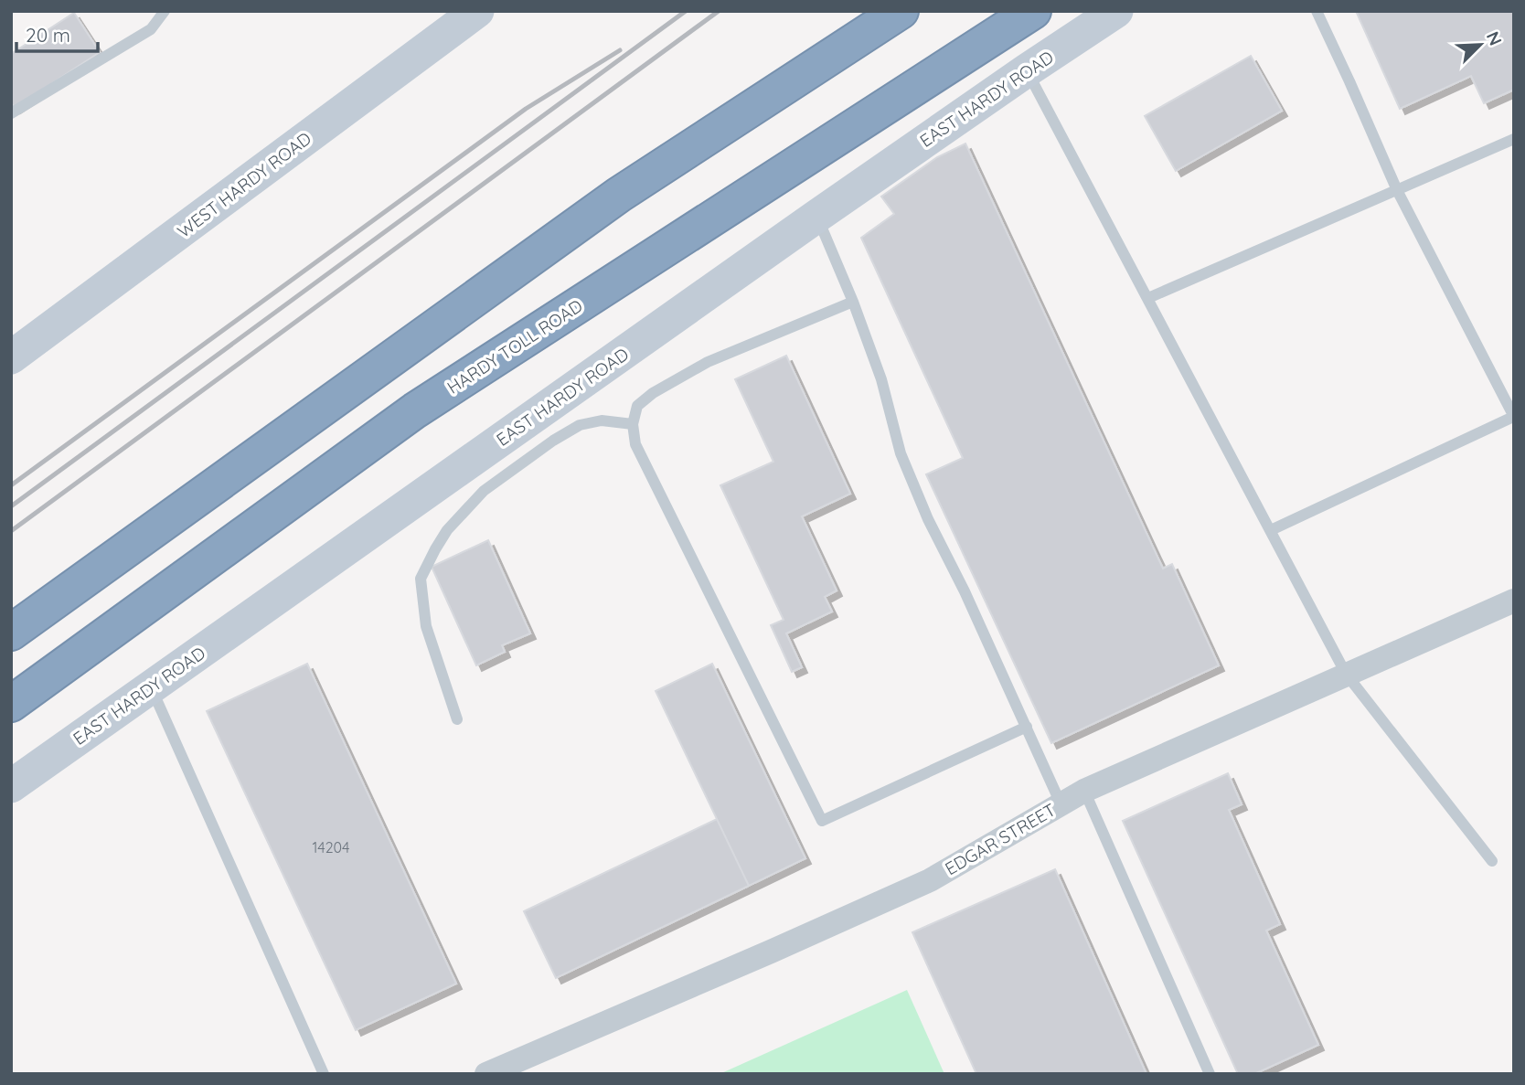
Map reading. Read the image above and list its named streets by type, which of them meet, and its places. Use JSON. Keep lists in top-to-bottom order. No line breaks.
{"streets":{"highway":["HARDY TOLL ROAD"],"main road":["EAST HARDY ROAD","WEST HARDY ROAD"],"street":["EDGAR STREET"]},"house_numbers":["14204"],"scale_bar":"20 m","north":"top right"}
